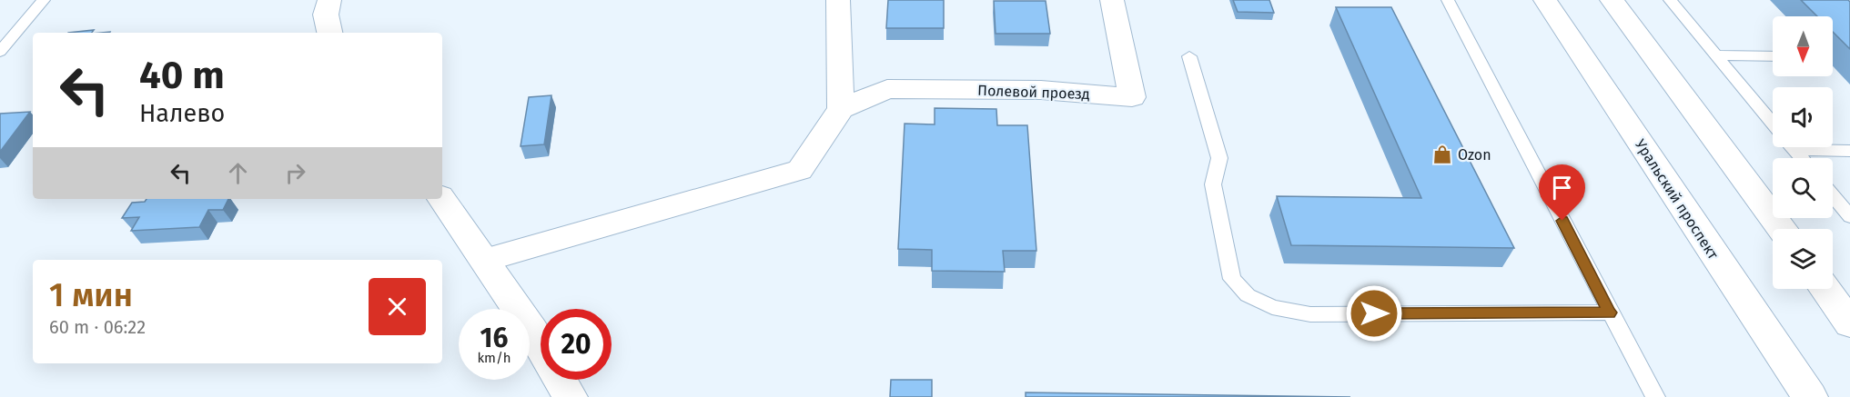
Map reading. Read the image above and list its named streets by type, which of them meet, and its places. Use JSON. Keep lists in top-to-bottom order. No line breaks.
{"streets":{"street":["Полевой проезд","Уральский проспект"]},"places":{"shop":["Ozon"]},"north":"bottom","page":{"turn":["40 m","Налево"],"heading":["1 мин","60 m · 06:22"],"speed":"16 km/h","limit":"20"}}
